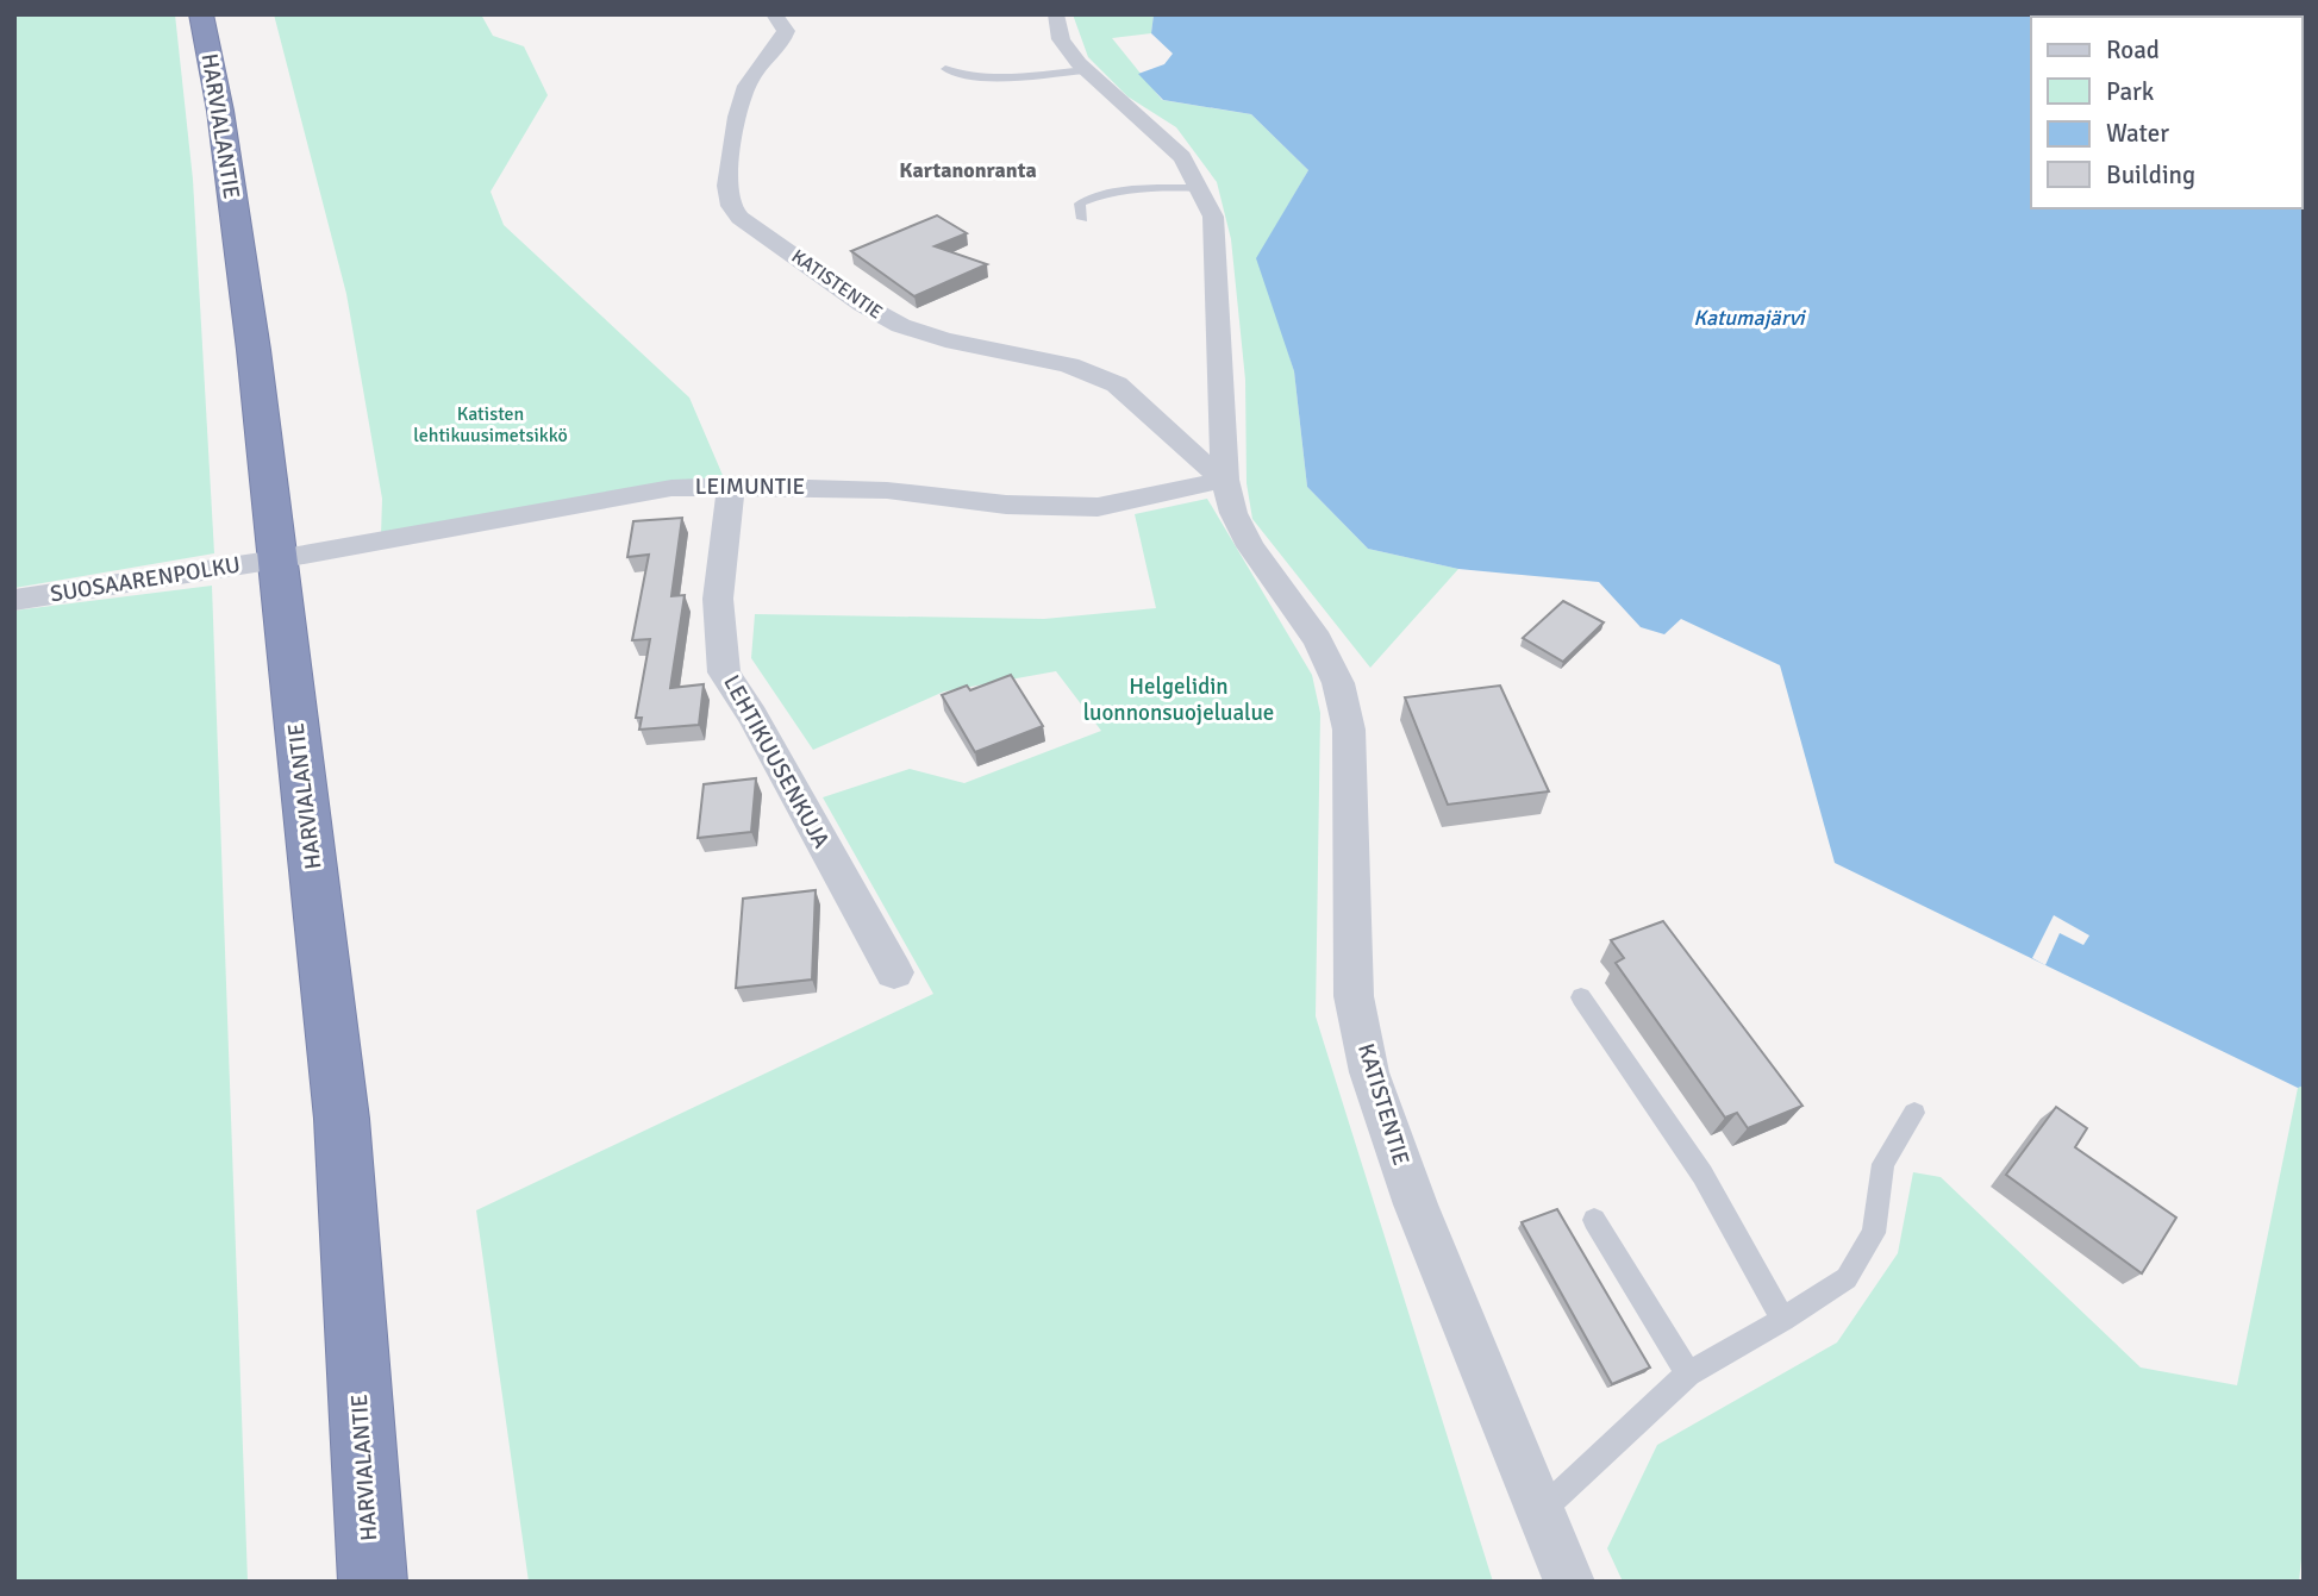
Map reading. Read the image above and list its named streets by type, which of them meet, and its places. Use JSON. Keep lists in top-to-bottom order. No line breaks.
{"streets":{"highway":["HARVIALANTIE"],"street":["KATISTENTIE","LEIMUNTIE","SUOSAARENPOLKU","LEHTIKUUSENKUJA"]},"crossings":[["HARVIALANTIE","LEIMUNTIE"],["HARVIALANTIE","SUOSAARENPOLKU"],["KATISTENTIE","LEIMUNTIE"],["LEIMUNTIE","SUOSAARENPOLKU"],["LEIMUNTIE","LEHTIKUUSENKUJA"]],"districts":["Kartanonranta"],"water":["Katumajärvi"],"parks":["Katisten lehtikuusimetsikkö","Helgelidin luonnonsuojelualue"],"legend":["Road","Park","Water","Building"]}
